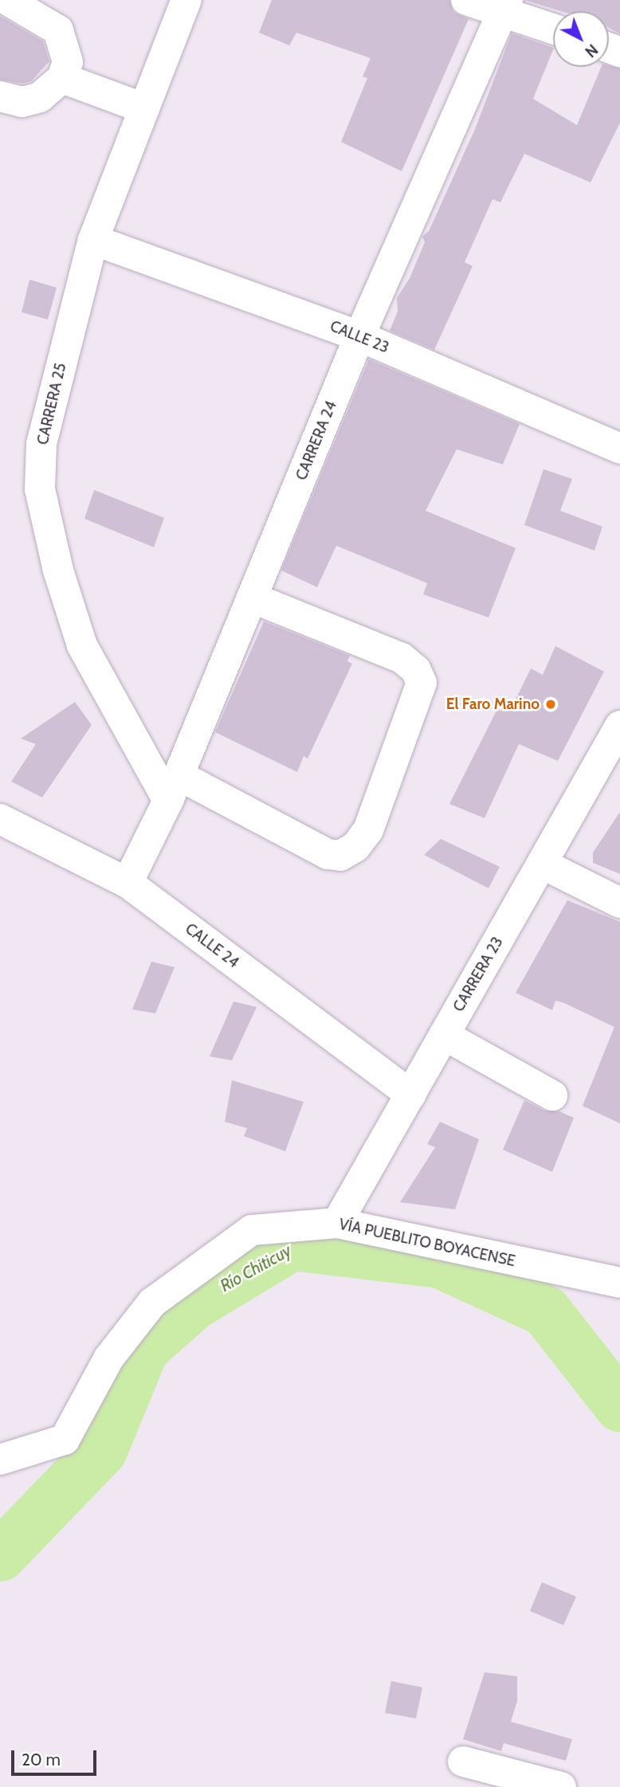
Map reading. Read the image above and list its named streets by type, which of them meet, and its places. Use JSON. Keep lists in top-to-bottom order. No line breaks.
{"streets":{"street":["CALLE 23","CARRERA 25","CARRERA 24","CALLE 24","CARRERA 23","VÍA PUEBLITO BOYACENSE"]},"crossings":[["CALLE 23","CARRERA 25"],["CALLE 23","CARRERA 24"],["CARRERA 25","CARRERA 24"],["CARRERA 24","CALLE 24"],["CALLE 24","CARRERA 23"],["CARRERA 23","VÍA PUEBLITO BOYACENSE"]],"water":["Río Chiticuy"],"places":["El Faro Marino"],"scale_bar":"20 m","north":"bottom right"}
